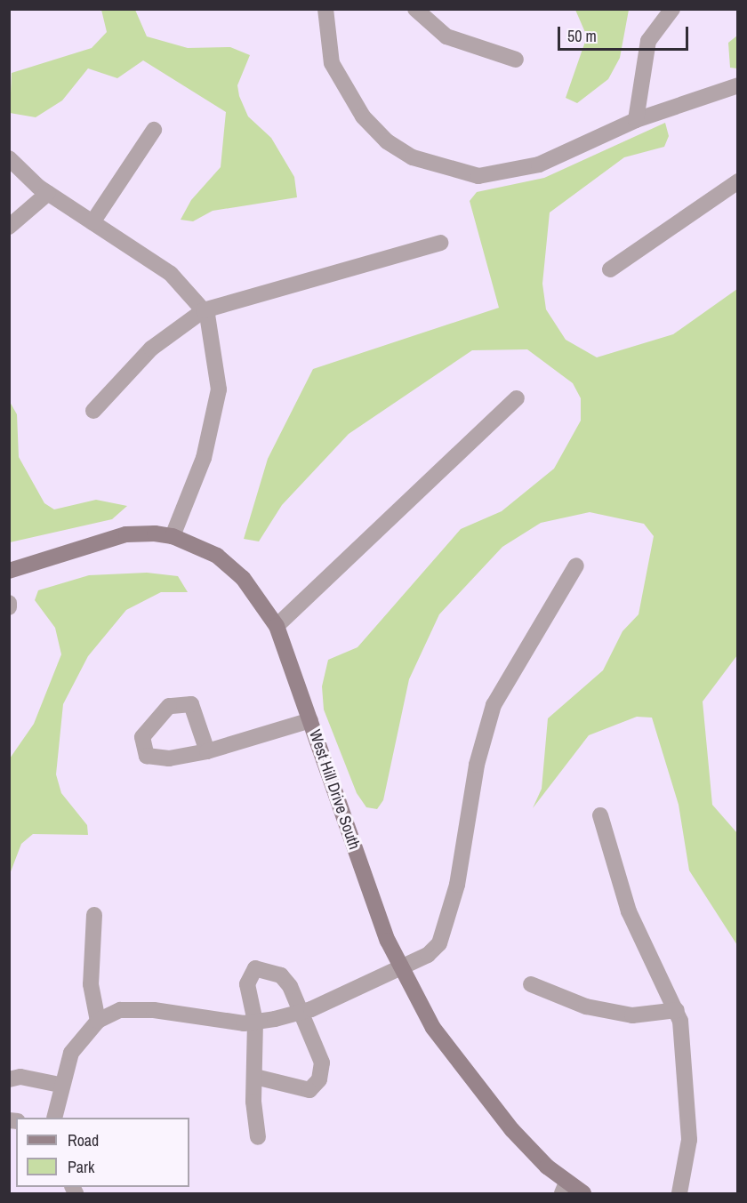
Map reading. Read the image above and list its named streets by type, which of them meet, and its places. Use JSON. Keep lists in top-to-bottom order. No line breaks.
{"streets":{"street":["West Hill Drive South"]},"legend":["Road","Park"],"scale_bar":"50 m"}
